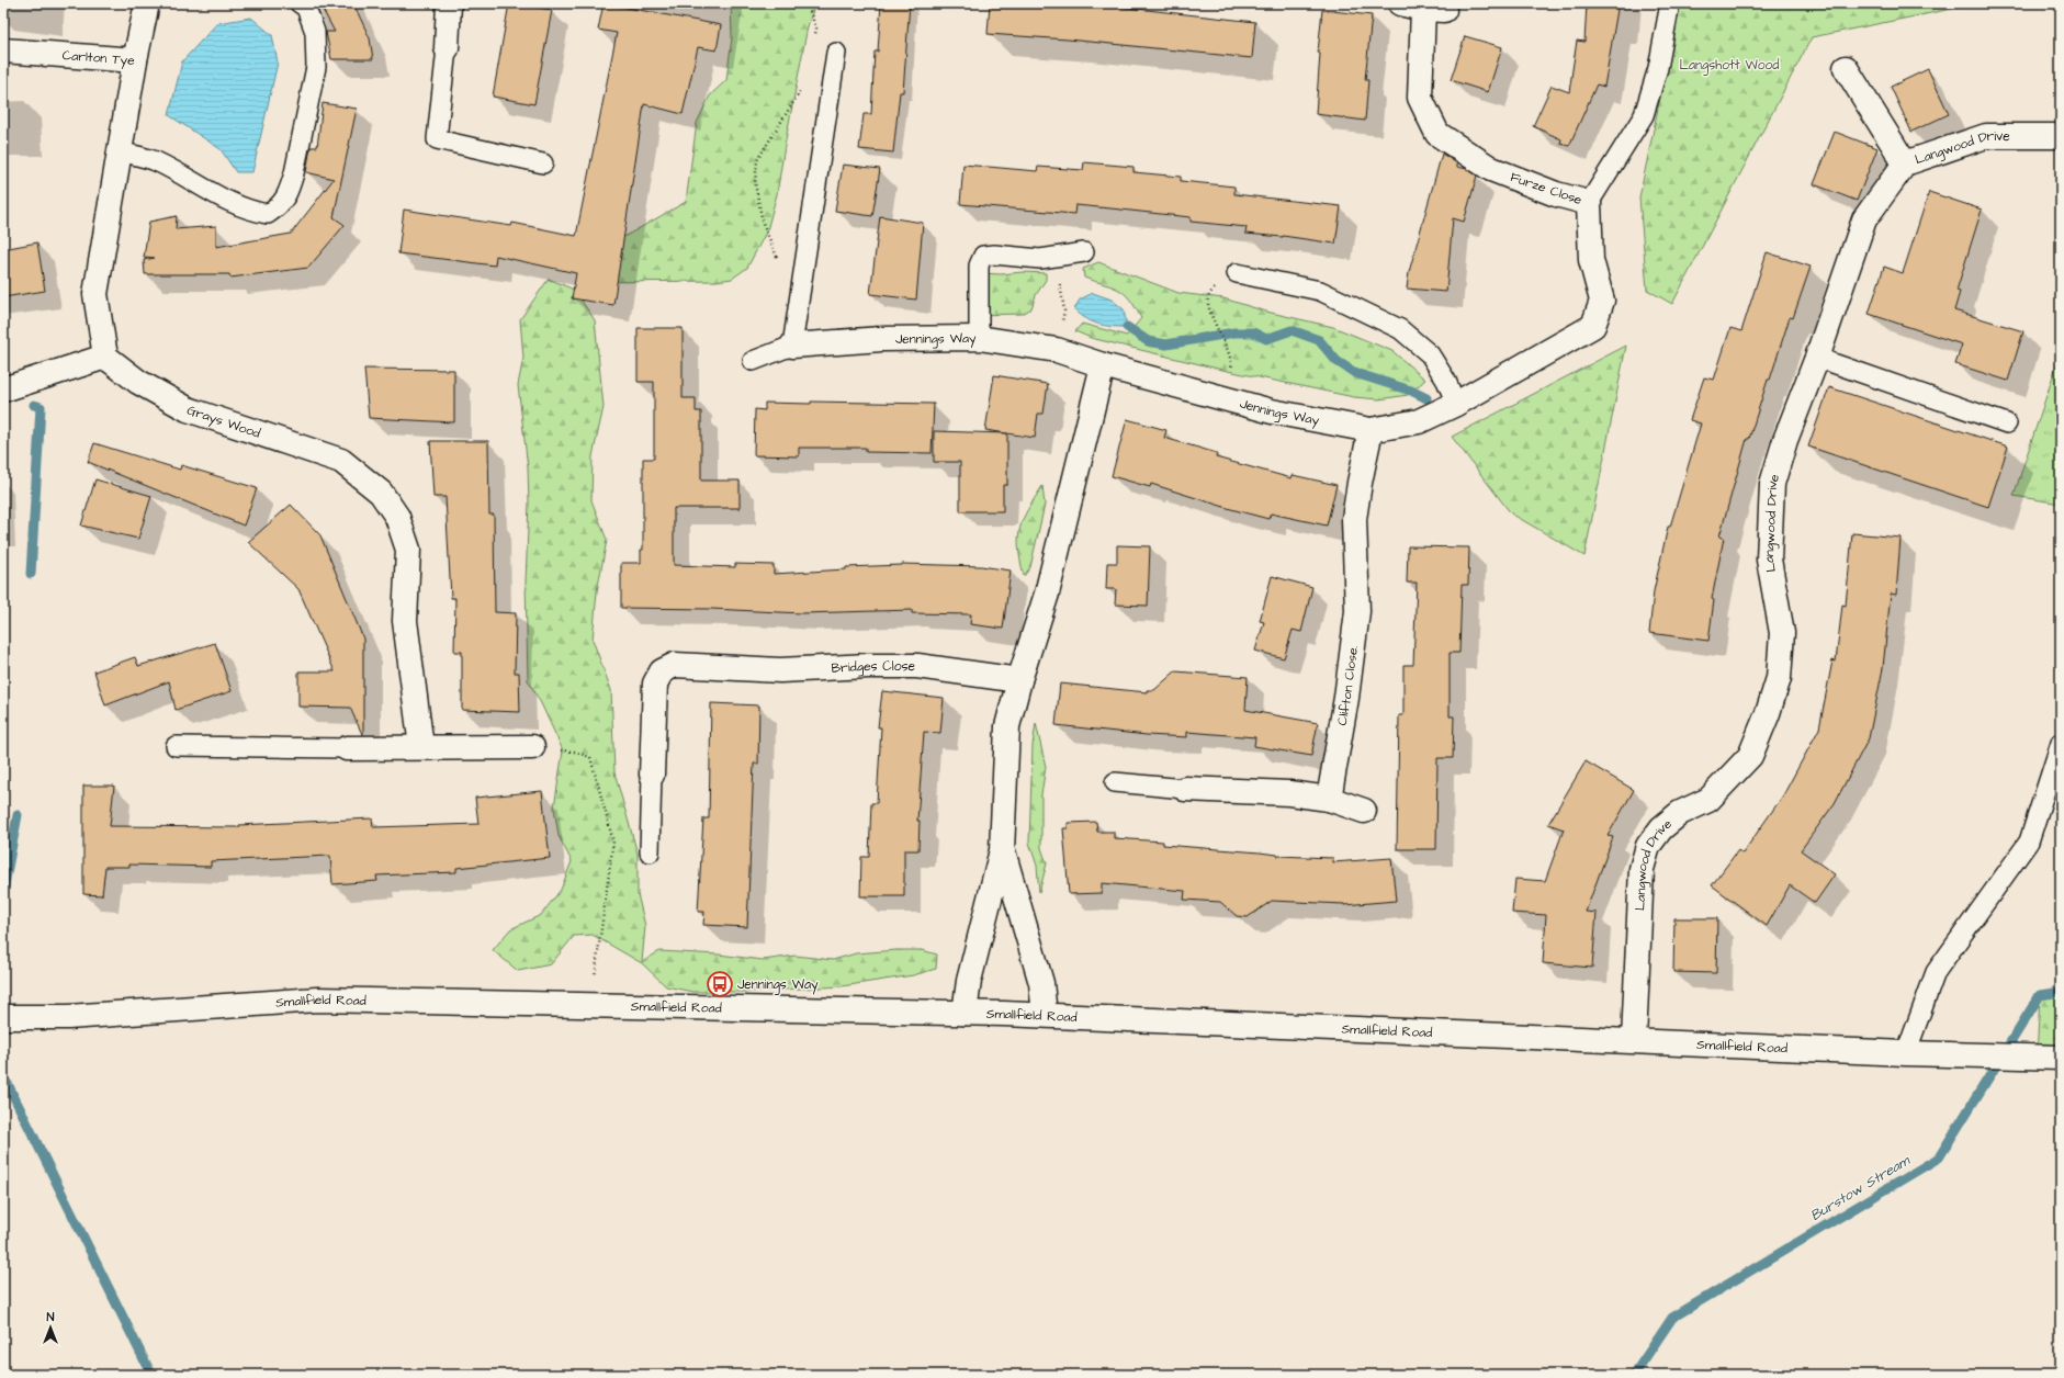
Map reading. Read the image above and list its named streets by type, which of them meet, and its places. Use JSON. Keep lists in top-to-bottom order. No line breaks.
{"streets":{"street":["Carlton Tye","Langwood Drive","Furze Close","Jennings Way","Grays Wood","Bridges Close","Clifton Close.","Smallfield Road"]},"crossings":[["Langwood Drive","Smallfield Road"],["Furze Close","Jennings Way"],["Jennings Way","Clifton Close."]],"water":["Burstow Stream"],"parks":["Langshott Wood"],"places":{"bus stop":["Jennings Way"]},"north":"top"}
